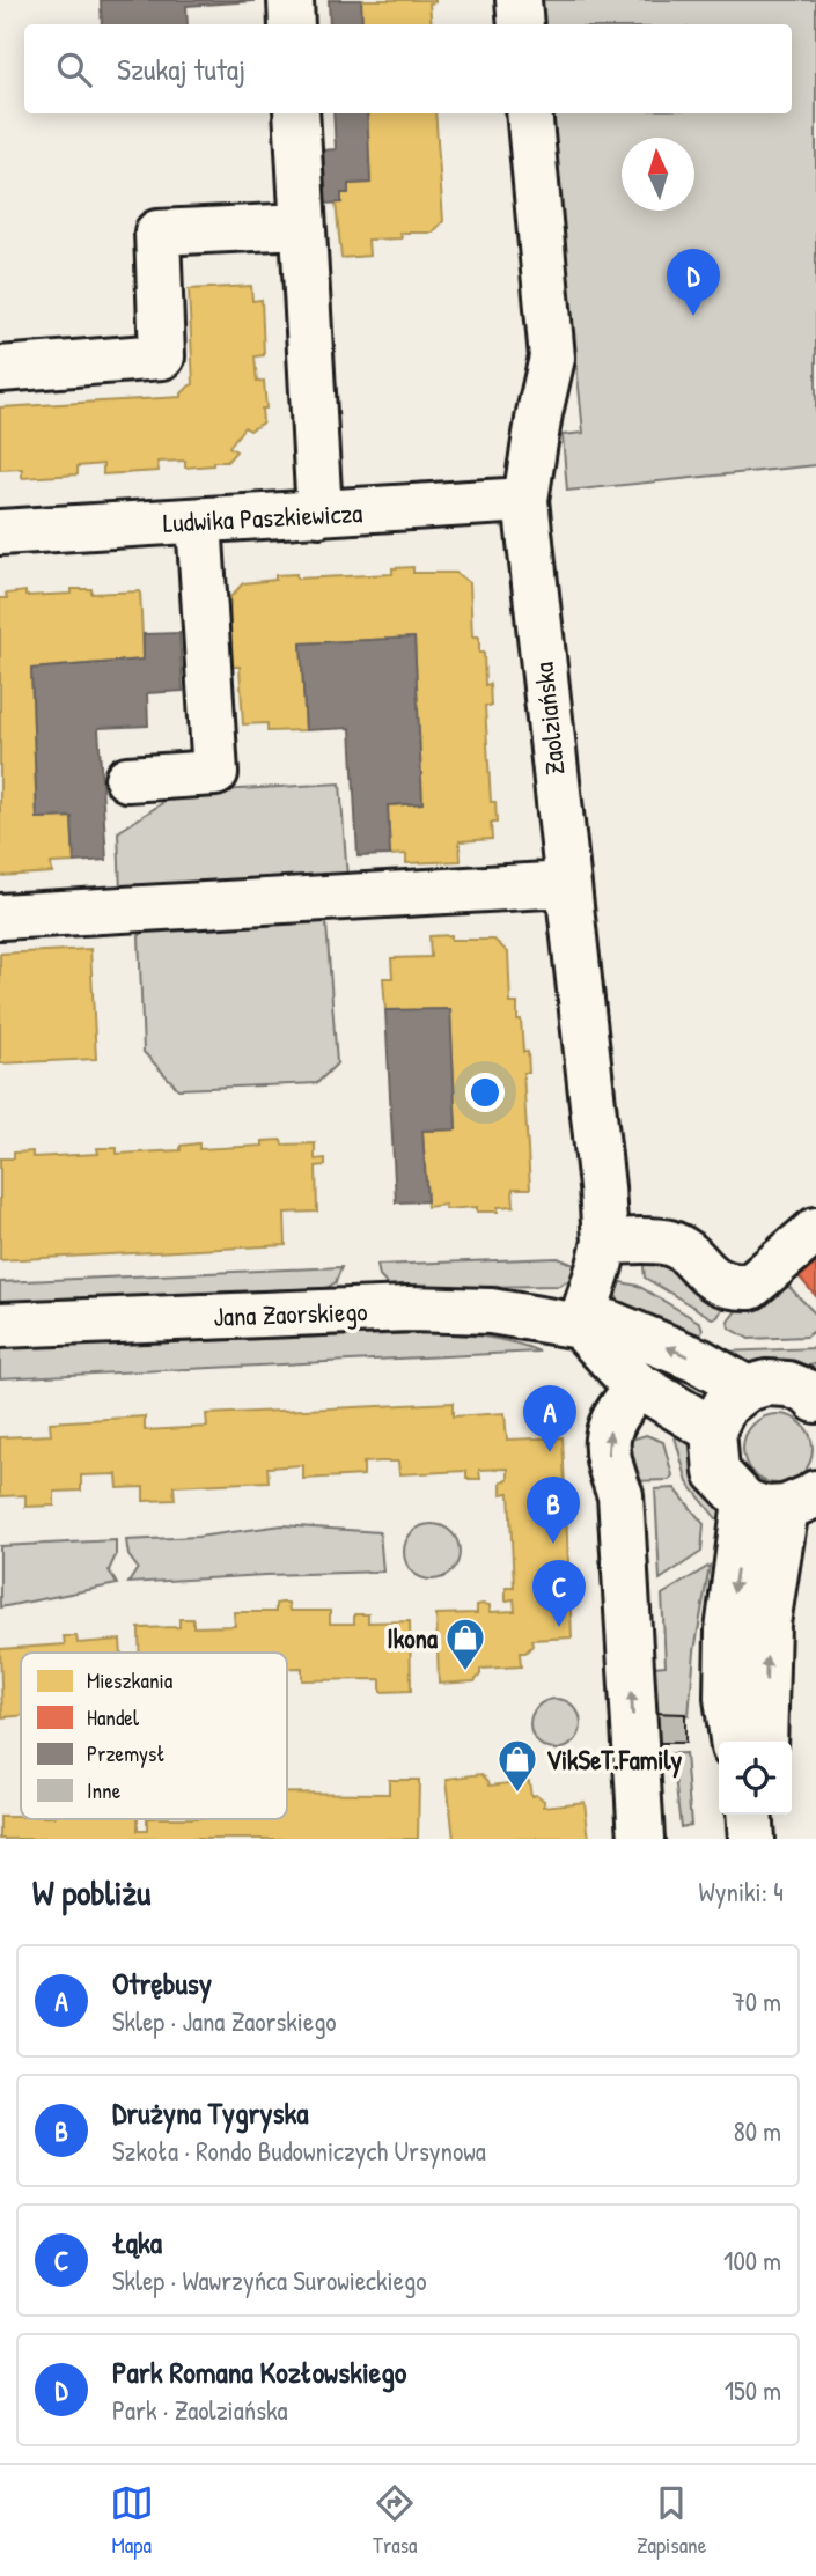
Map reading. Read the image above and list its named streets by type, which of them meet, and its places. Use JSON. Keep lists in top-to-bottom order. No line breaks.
{"streets":{"street":["Ludwika Paszkiewicza","Zaolziańska","Jana Zaorskiego"]},"crossings":[["Ludwika Paszkiewicza","Zaolziańska"],["Zaolziańska","Jana Zaorskiego"]],"places":{"shop":["Ikona","VikSeT.Family"]},"legend":["Mieszkania","Handel","Przemysł","Inne"],"north":"top","page":{"search":"Szukaj tutaj","pins":["D","A","B","C"],"heading":["W pobliżu","Wyniki: 4"],"list":[{"mark":"A","name":"Otrębusy","note":"Sklep · Jana Zaorskiego","value":"70 m"},{"mark":"B","name":"Drużyna Tygryska","note":"Szkoła · Rondo Budowniczych Ursynowa","value":"80 m"},{"mark":"C","name":"Łąka","note":"Sklep · Wawrzyńca Surowieckiego","value":"100 m"},{"mark":"D","name":"Park Romana Kozłowskiego","note":"Park · Zaolziańska","value":"150 m"}],"nav":["Mapa","Trasa","Zapisane"]}}
